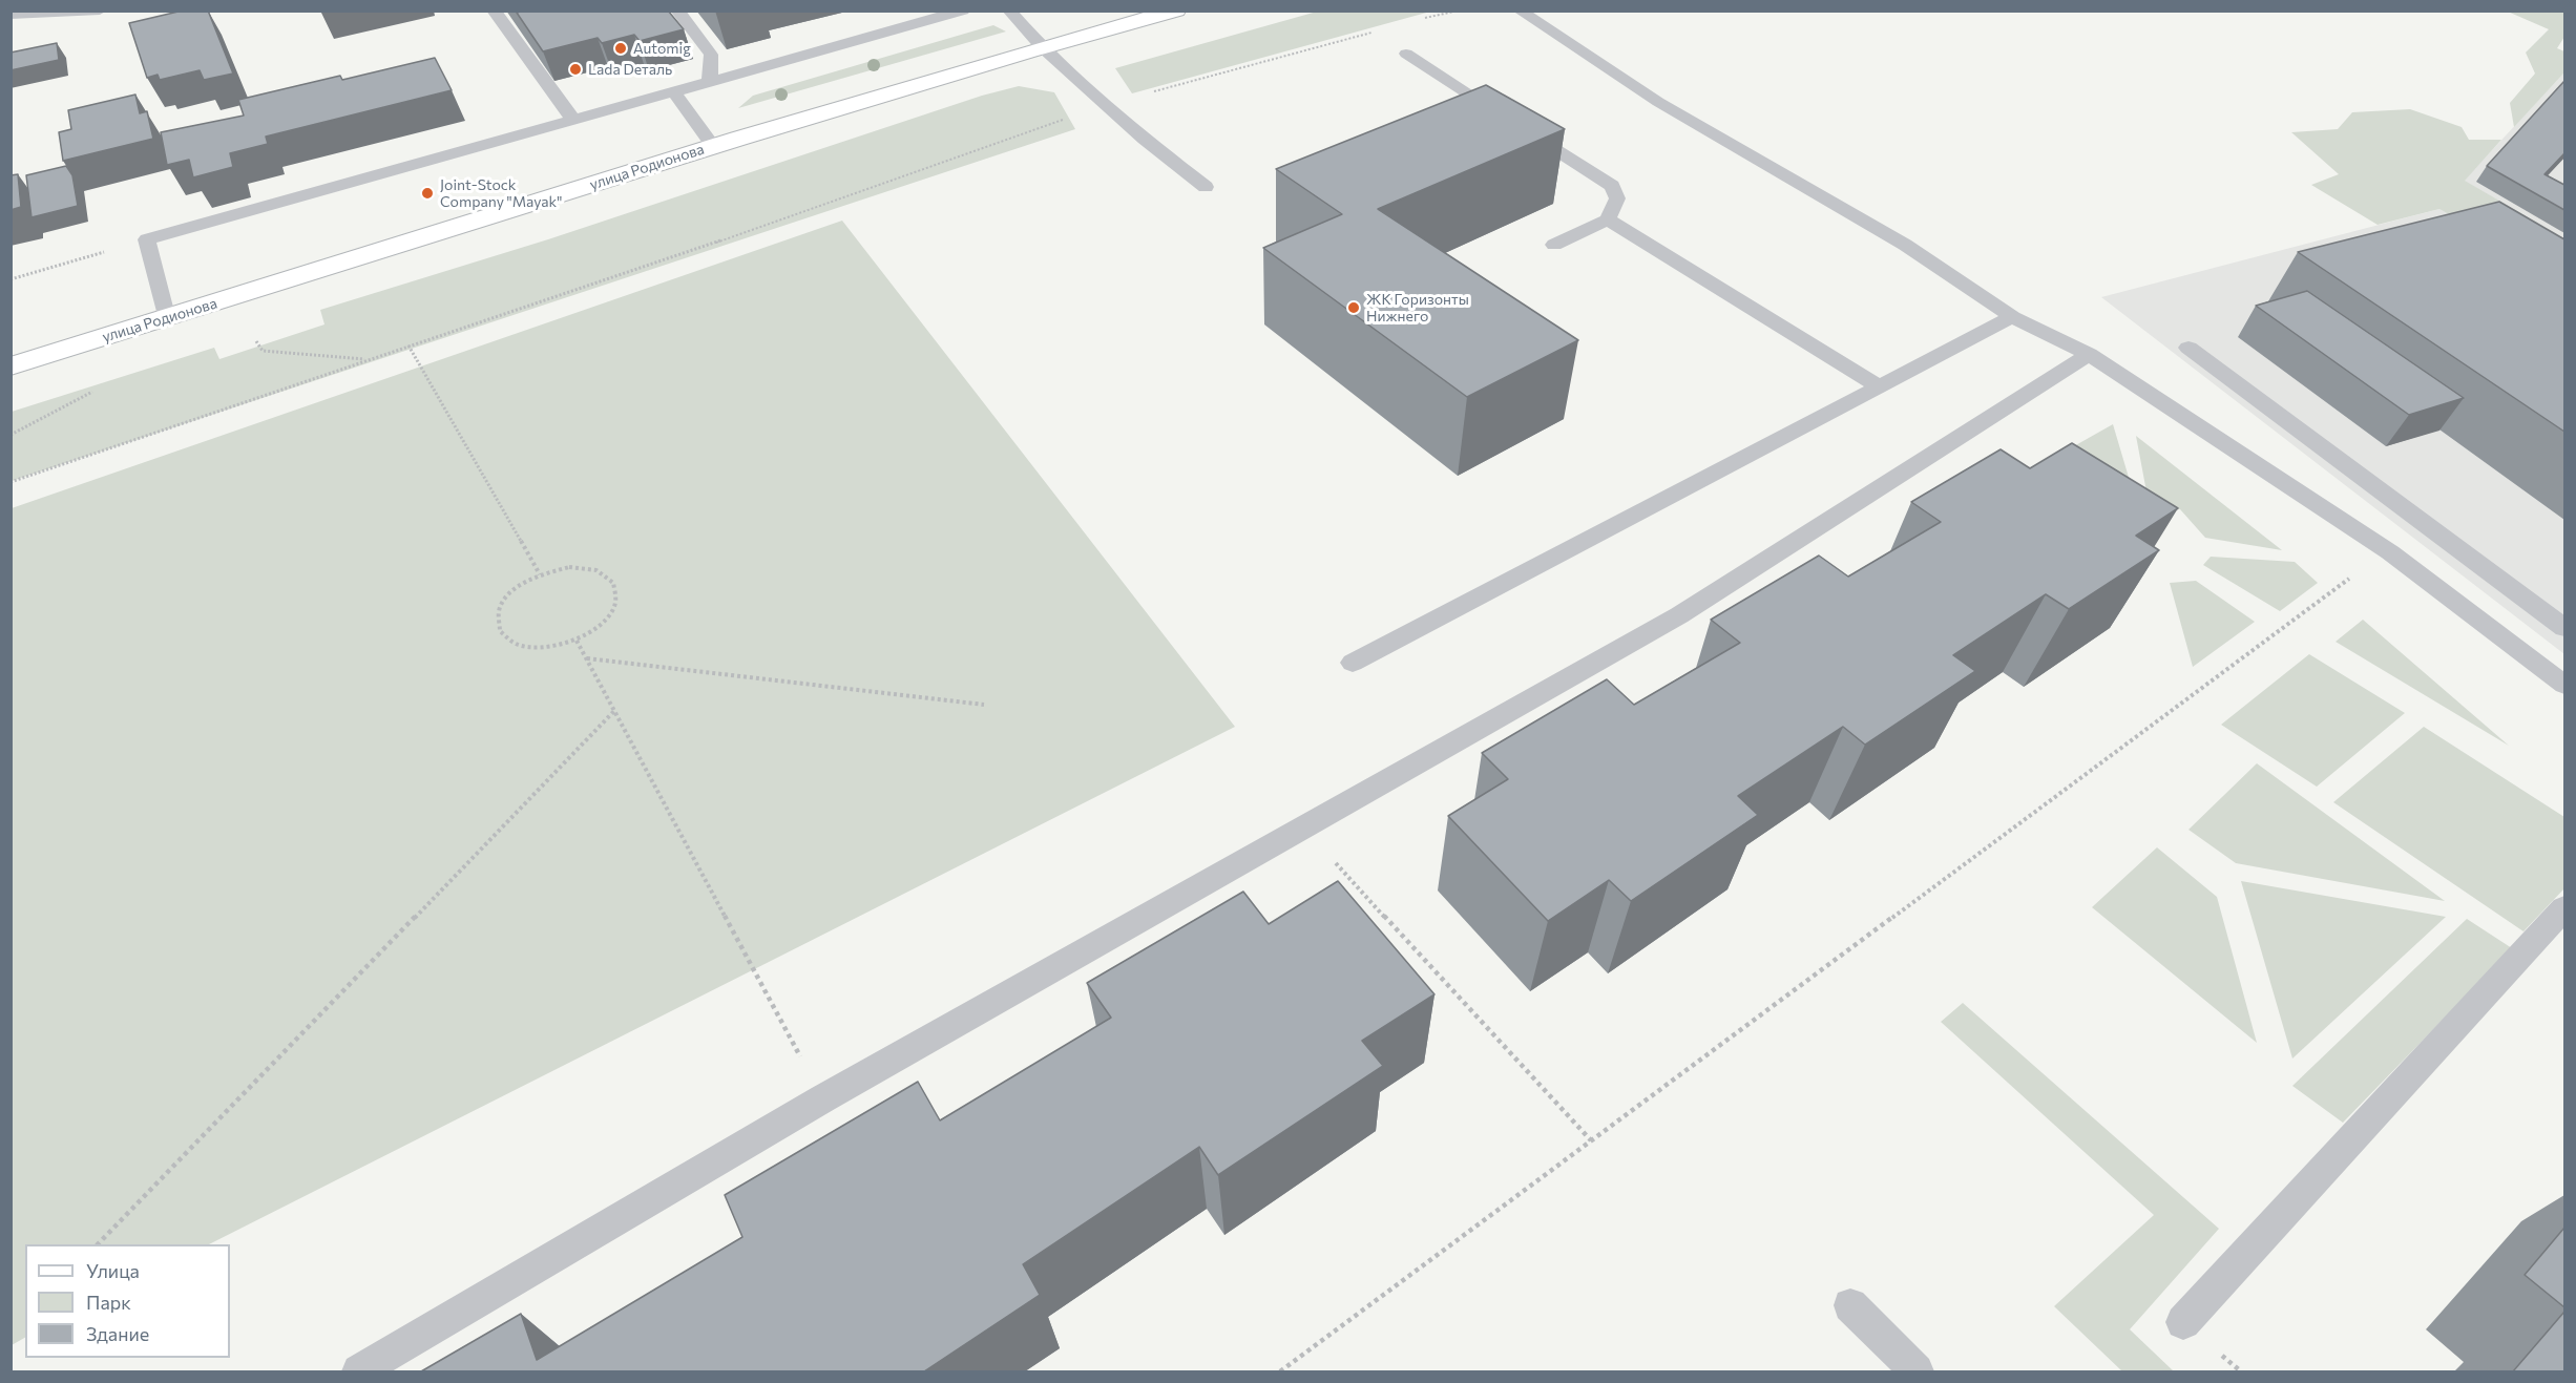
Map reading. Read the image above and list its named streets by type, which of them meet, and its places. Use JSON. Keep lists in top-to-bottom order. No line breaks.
{"streets":{"main road":["улица Родионова"]},"places":["Automig","Lada Dеталь","Joint-Stock Company \"Mayak\"","ЖК Горизонты Нижнего"],"legend":["Улица","Парк","Здание"]}
